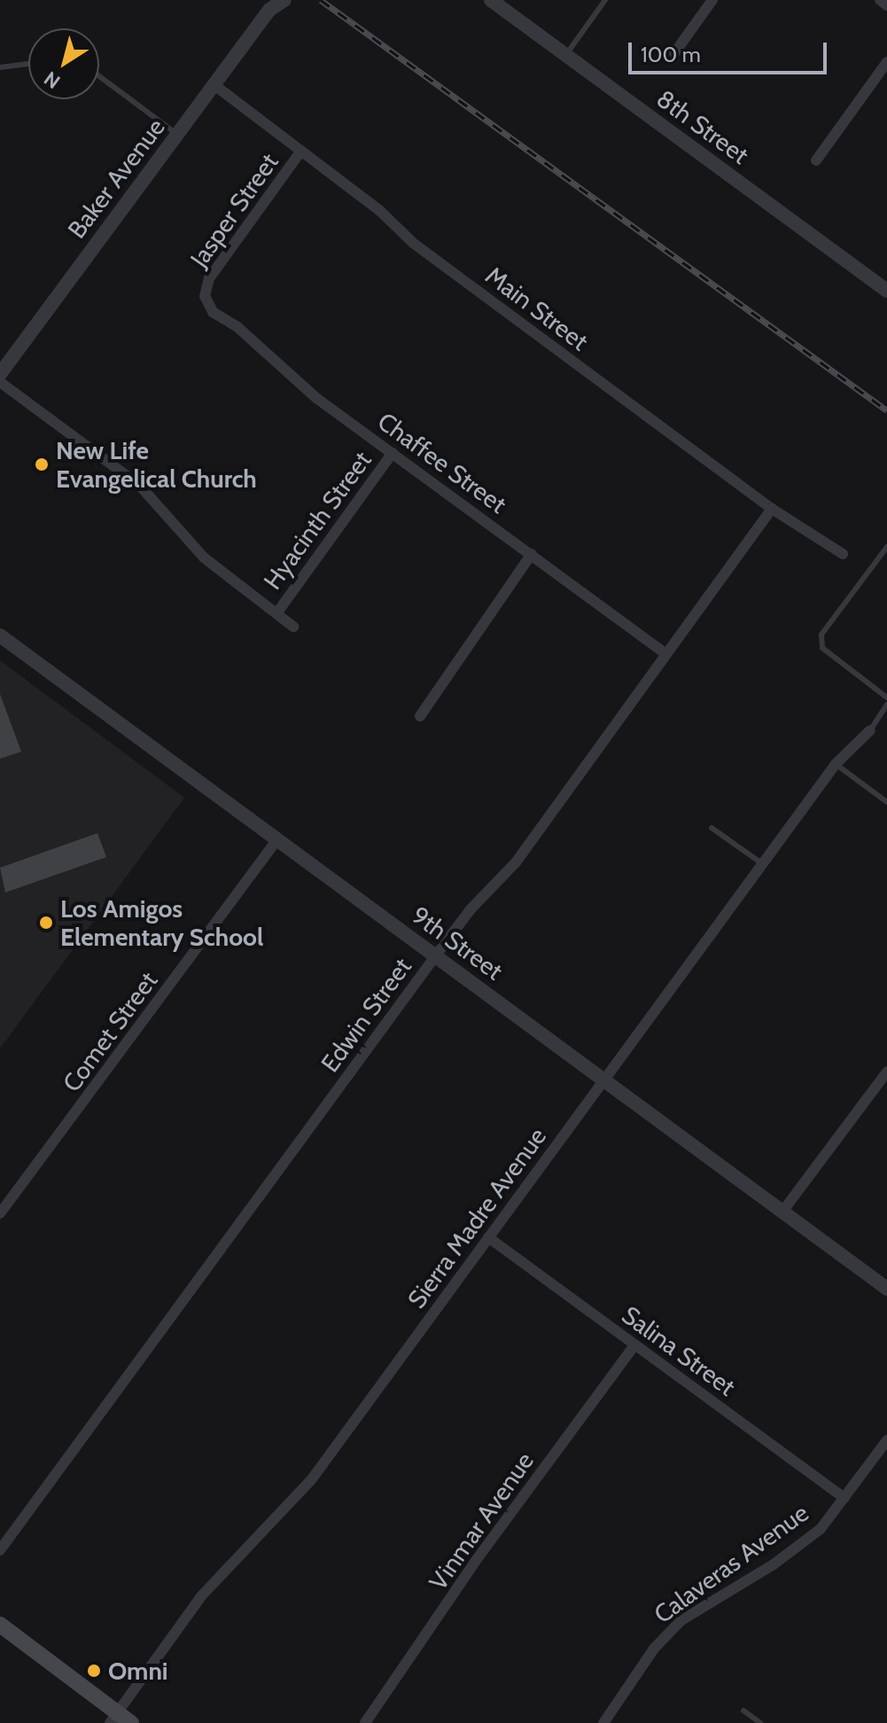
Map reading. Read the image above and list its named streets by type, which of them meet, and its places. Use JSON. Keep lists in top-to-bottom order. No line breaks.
{"streets":{"street":["8th Street","Baker Avenue","Jasper Street","Main Street","Chaffee Street","Hyacinth Street","9th Street","Edwin Street","Comet Street","Sierra Madre Avenue","Salina Street","Vinmar Avenue","Calaveras Avenue"]},"crossings":[["Baker Avenue","Main Street"],["Jasper Street","Main Street"],["Jasper Street","Chaffee Street"],["Main Street","Edwin Street"],["Chaffee Street","Hyacinth Street"],["Chaffee Street","Edwin Street"],["9th Street","Edwin Street"],["9th Street","Comet Street"],["9th Street","Sierra Madre Avenue"],["Sierra Madre Avenue","Salina Street"],["Salina Street","Vinmar Avenue"],["Salina Street","Calaveras Avenue"]],"places":["New Life Evangelical Church","Los Amigos Elementary School","Omni"],"scale_bar":"100 m","north":"bottom left"}
